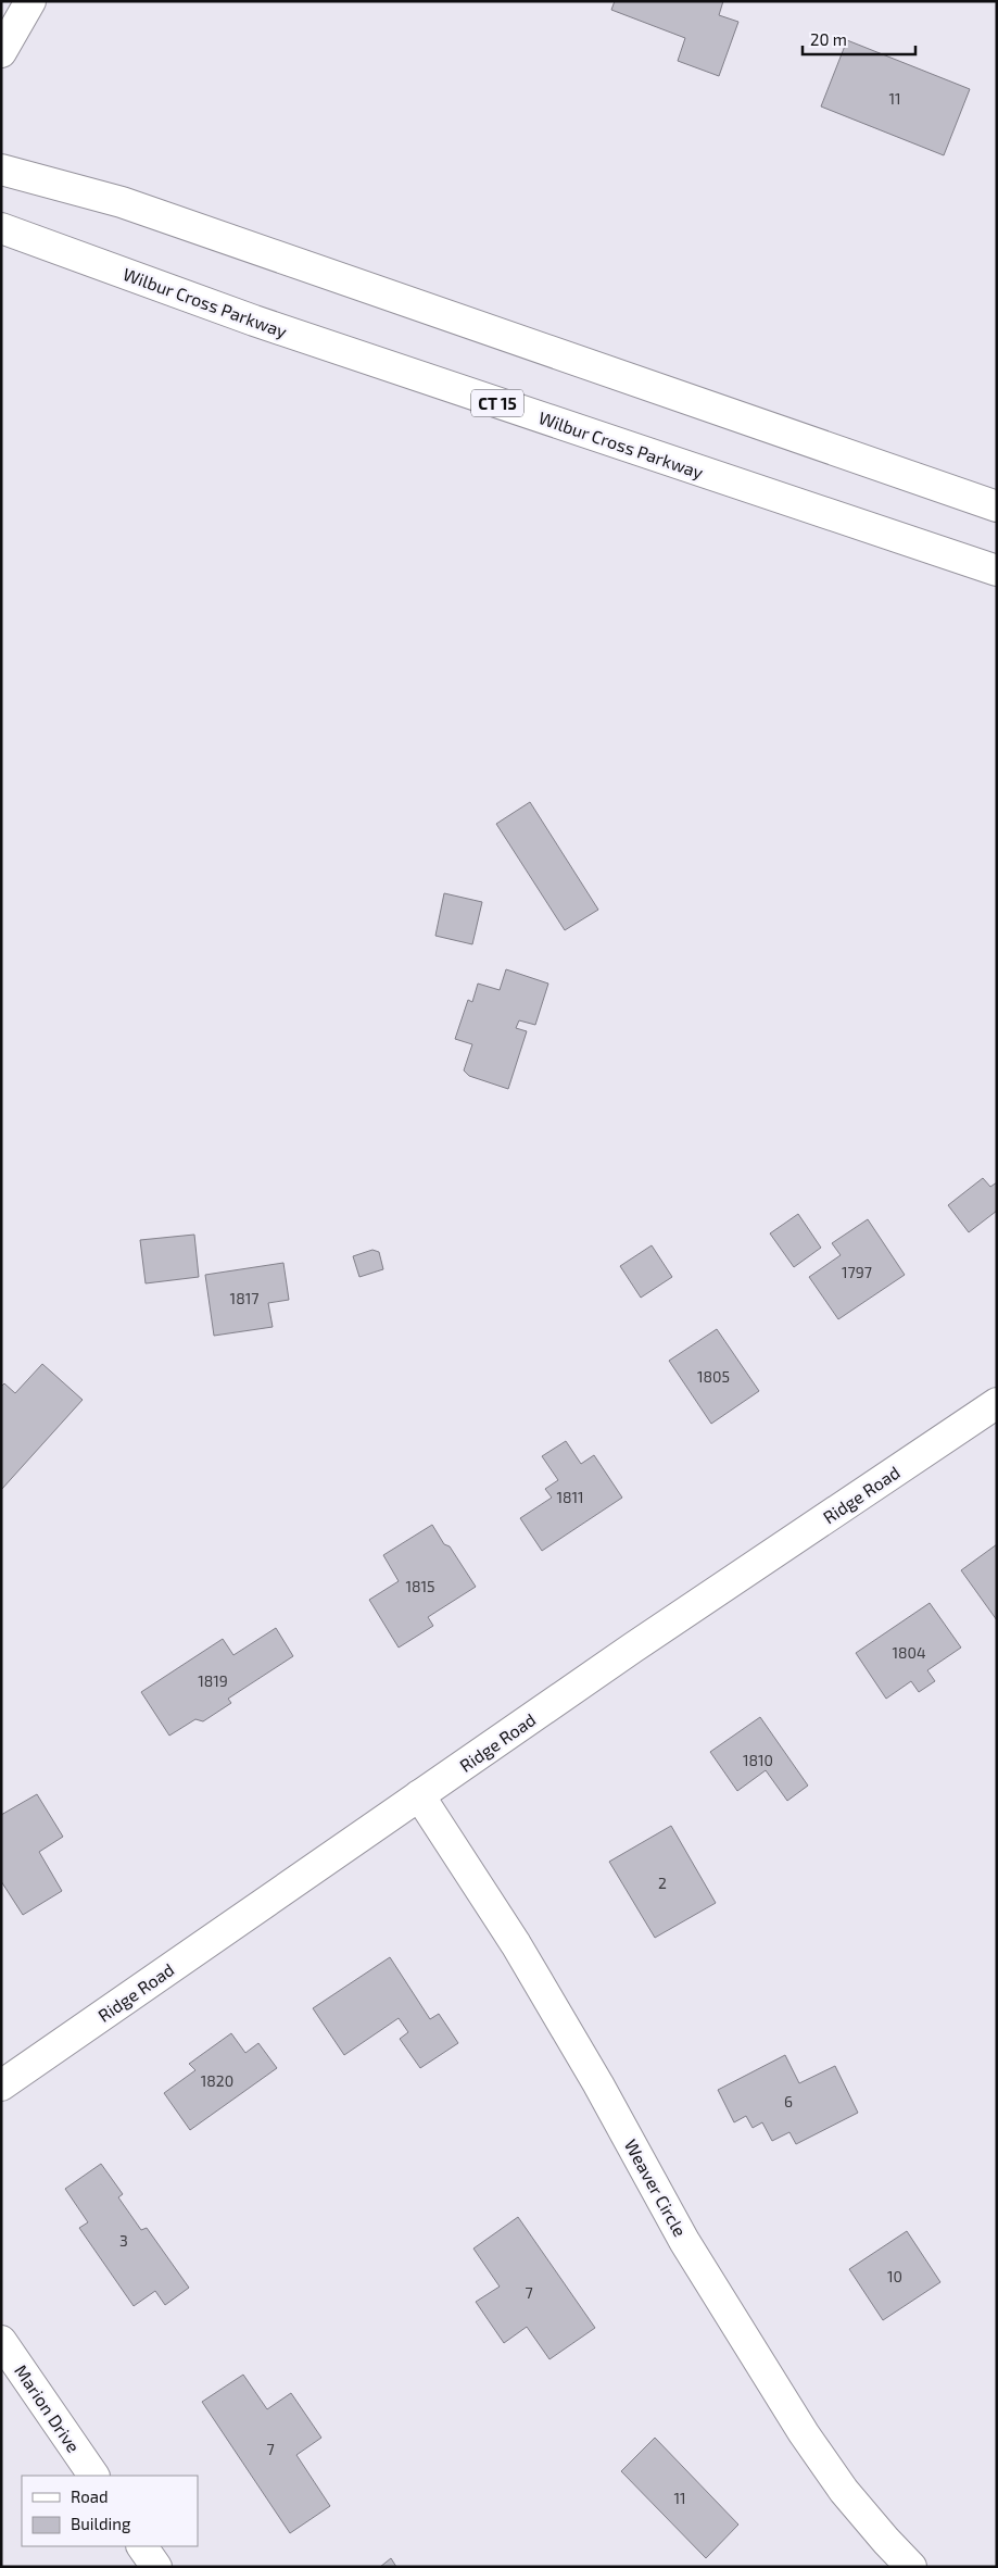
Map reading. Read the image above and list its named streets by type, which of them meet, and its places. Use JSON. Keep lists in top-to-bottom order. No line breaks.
{"streets":{"main road":["Wilbur Cross Parkway","CT 15","Ridge Road","Weaver Circle","Marion Drive"]},"crossings":[["Ridge Road","Weaver Circle"]],"house_numbers":["11","1797","1817","1805","1811","1815","1804","1819","1810","2","1820","6","3","10","7","7","11"],"legend":["Road","Building"],"scale_bar":"20 m"}
